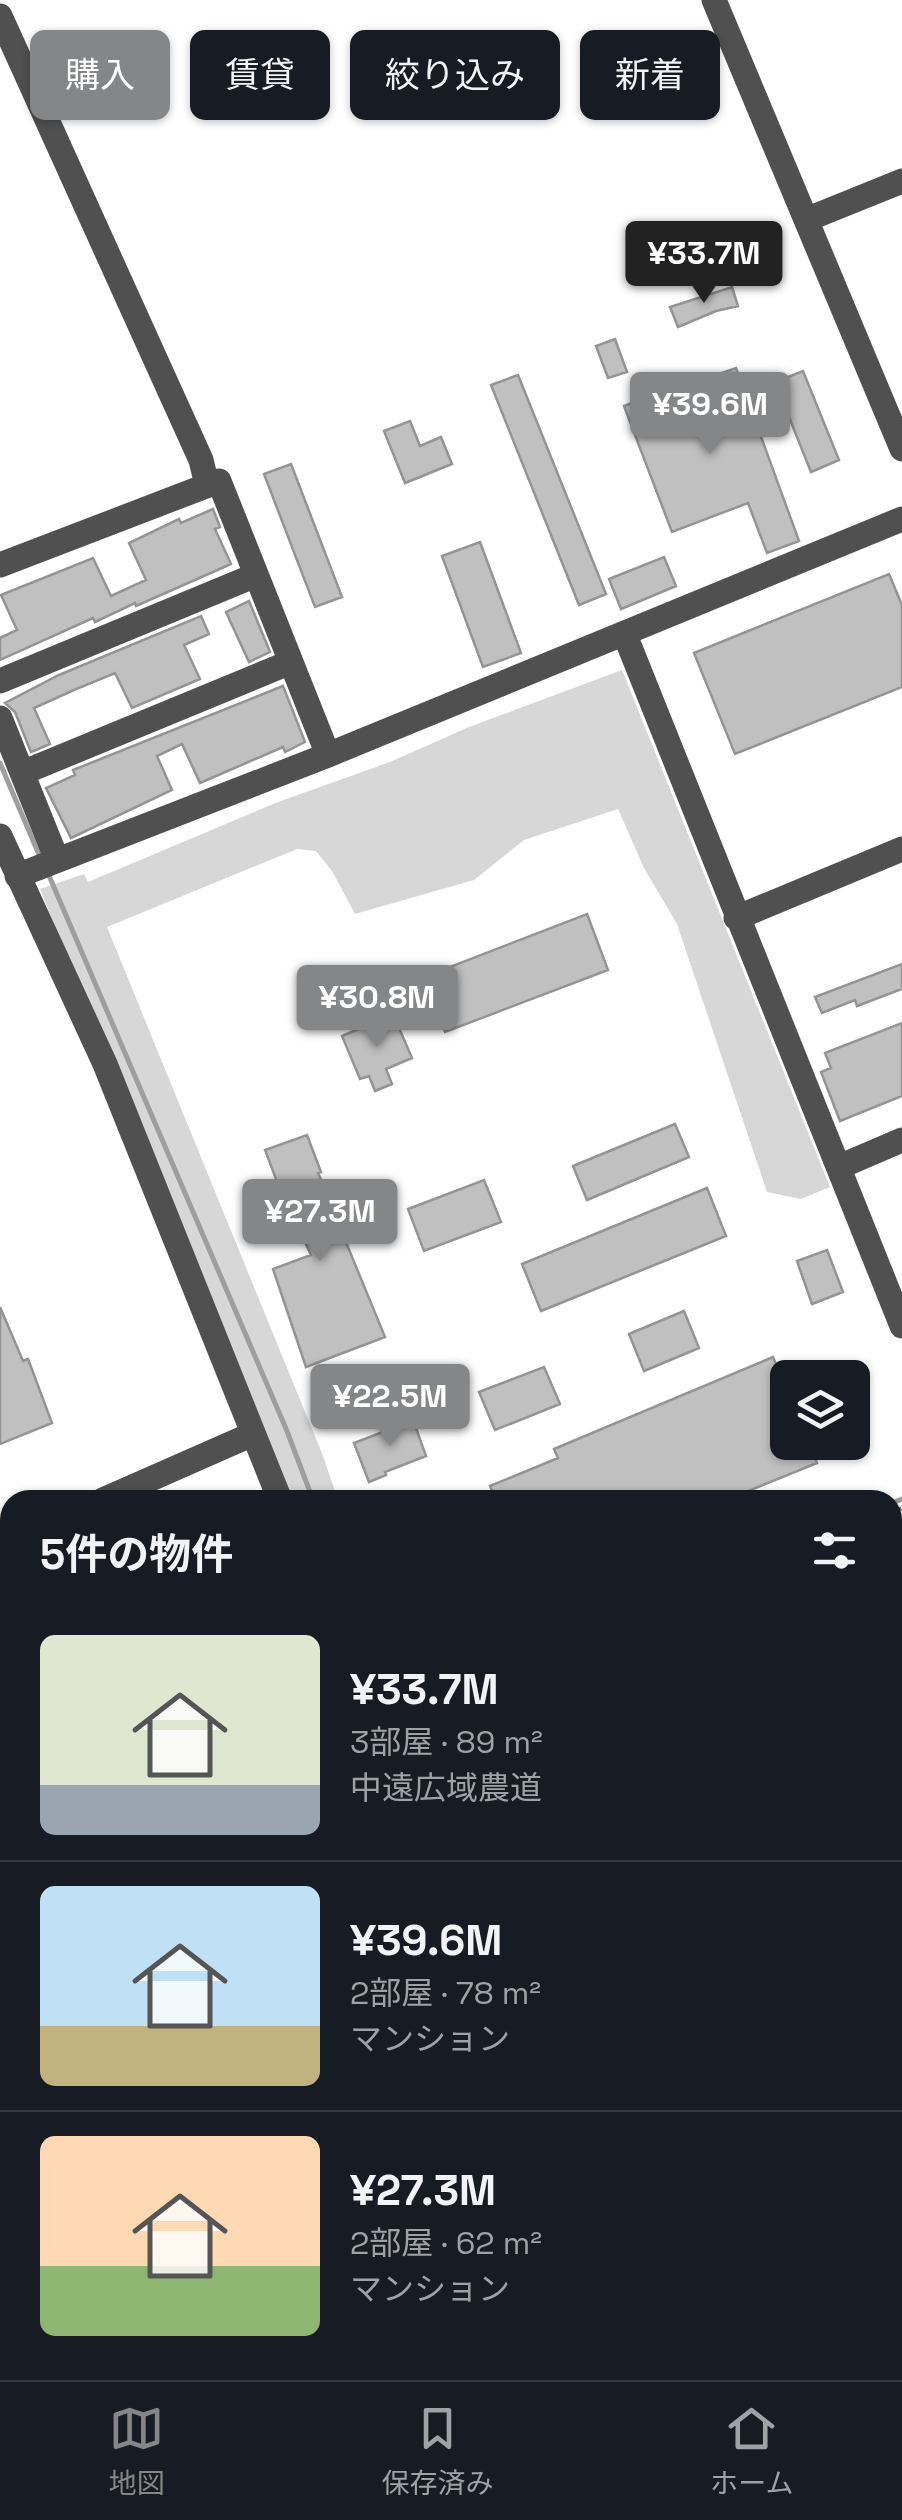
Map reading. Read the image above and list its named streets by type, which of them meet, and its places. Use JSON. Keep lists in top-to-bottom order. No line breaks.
{"page":{"chip":["購入","賃貸","絞り込み","新着"],"price":["¥33.7M","¥39.6M","¥30.8M","¥27.3M","¥22.5M"],"heading":"5件の物件","list":[{"name":"¥33.7M","note":"3部屋 · 89 m² · 中遠広域農道"},{"name":"¥39.6M","note":"2部屋 · 78 m² · マンション"},{"name":"¥27.3M","note":"2部屋 · 62 m² · マンション"}],"tabs":["地図","保存済み","ホーム"]}}
